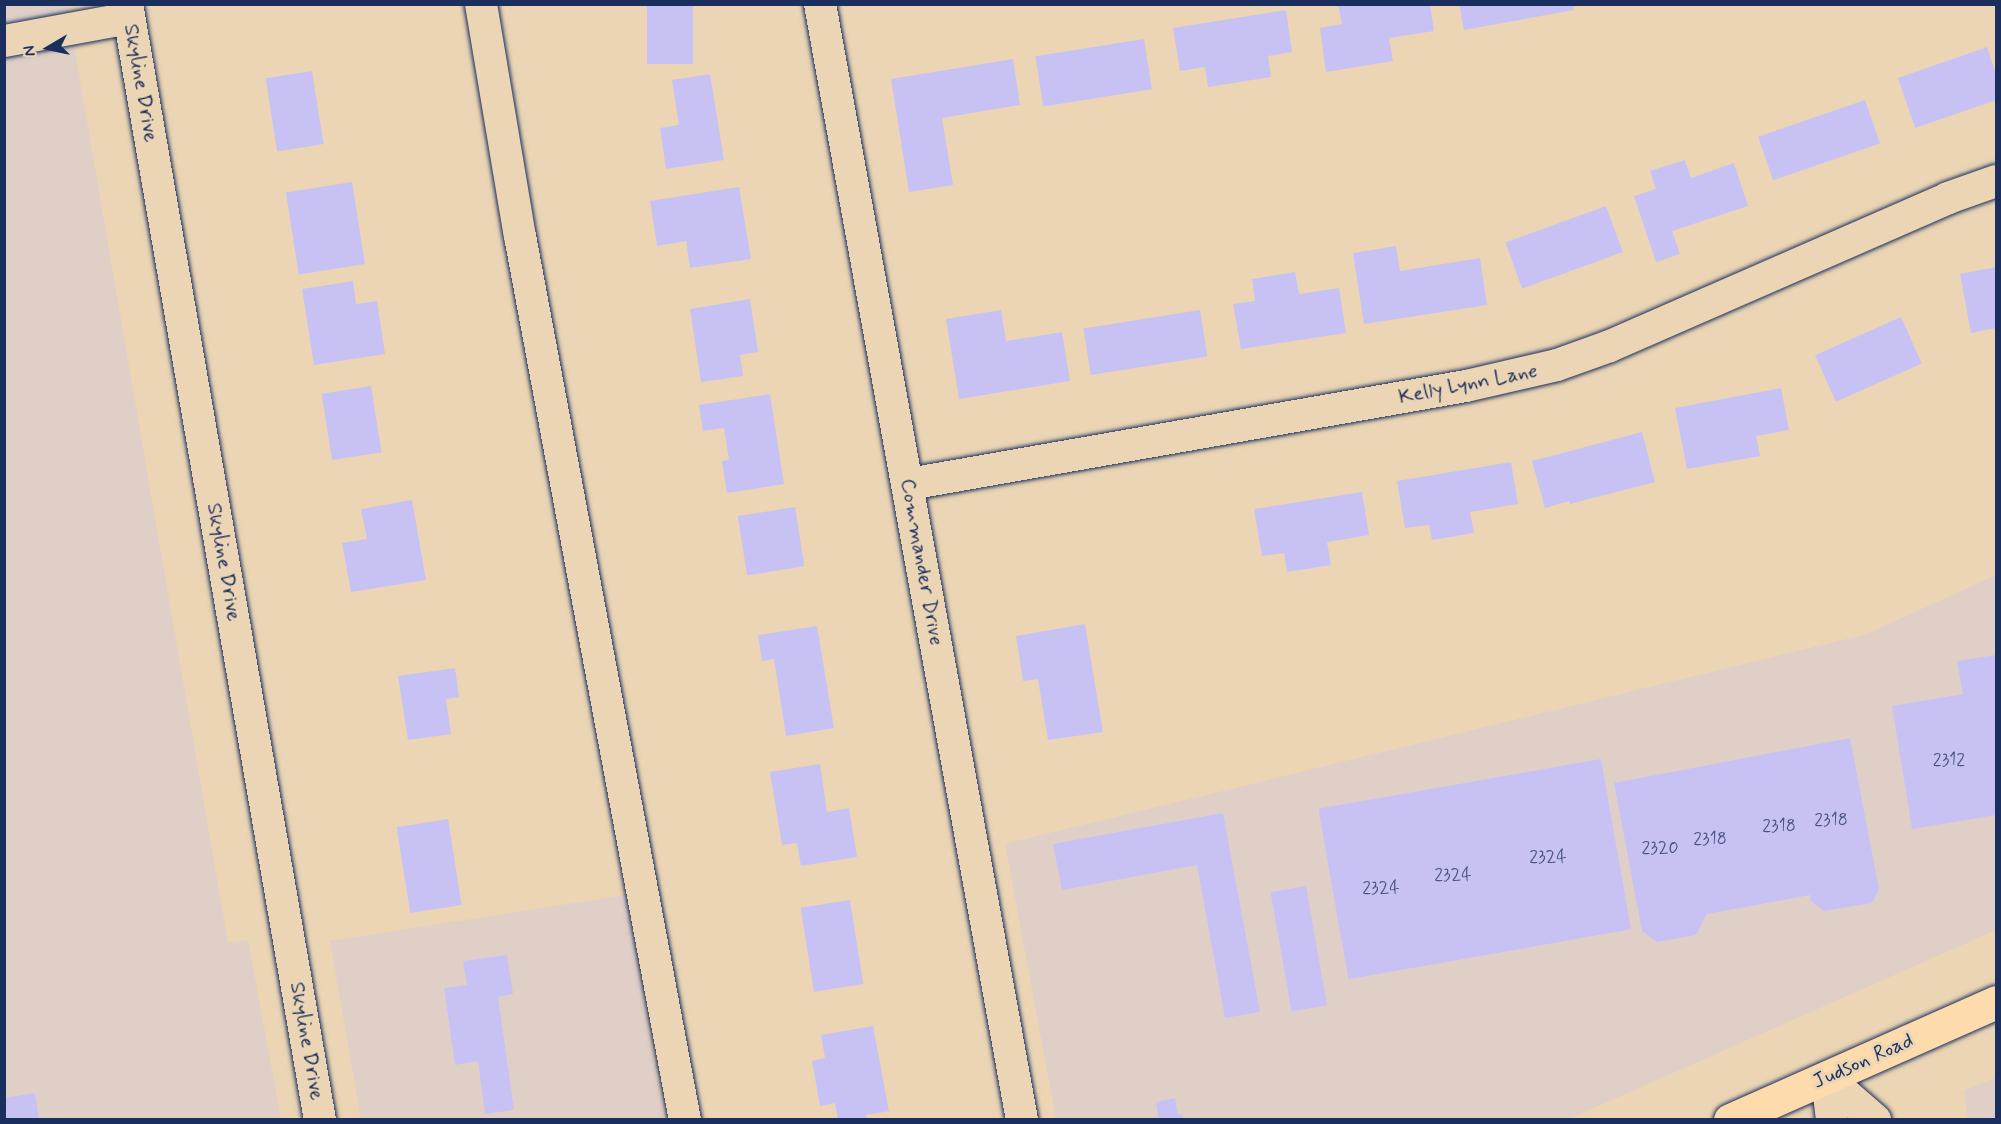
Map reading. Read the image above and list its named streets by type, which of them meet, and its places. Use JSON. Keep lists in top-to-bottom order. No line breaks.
{"streets":{"main road":["Judson Road"],"street":["Skyline Drive","Kelly Lynn Lane","Commander Drive"]},"crossings":[["Kelly Lynn Lane","Commander Drive"]],"house_numbers":["2312","2318","2318","2318","2320","2324","2324","2324"],"north":"left"}
